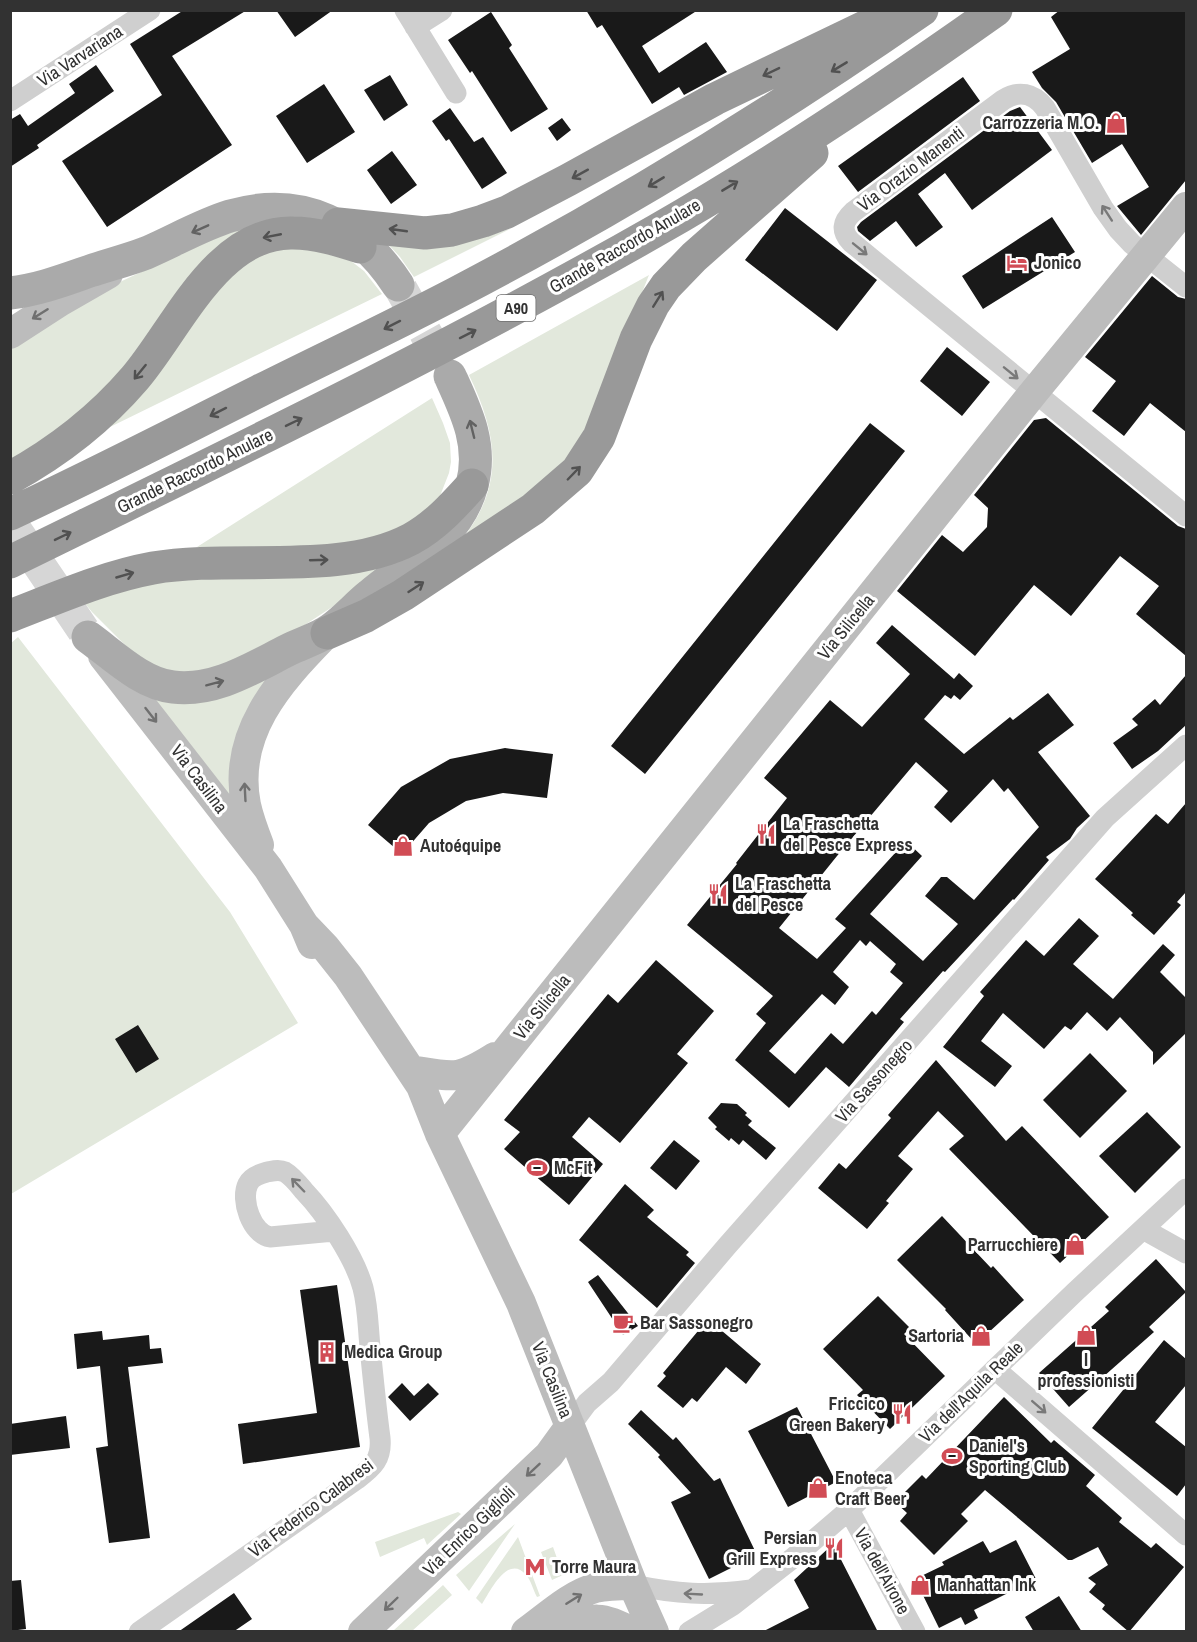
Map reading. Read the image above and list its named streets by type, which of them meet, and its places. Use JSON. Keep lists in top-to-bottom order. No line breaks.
{"streets":{"highway":["Grande Raccordo Anulare","A90"],"main road":["Via Silicella","Via Casilina","Via Enrico Giglioli"],"street":["Via Varvariana","Via Orazio Manenti","Via Sassonegro","Via dell'Aquila Reale","Via Federico Calabresi","Via dell'Airone"]},"crossings":[["Via Orazio Manenti","Via Silicella"],["Via Silicella","Via Casilina"],["Via Casilina","Via Sassonegro"],["Via Casilina","Via Enrico Giglioli"],["Via Sassonegro","Via Enrico Giglioli"],["Via dell'Aquila Reale","Via dell'Airone"]],"places":{"shop":["Carrozzeria M.O.","Autoéquipe","Parrucchiere","I professionisti","Sartoria","Enoteca Craft Beer","Manhattan Ink"],"hotel":["Jonico"],"restaurant":["La Fraschetta del Pesce Express","La Fraschetta del Pesce","Friccico Green Bakery","Persian Grill Express"],"sports":["McFit","Daniel's Sporting Club"],"cafe":["Bar Sassonegro"],"building":["Medica Group"],"metro station":["Torre Maura"]}}
